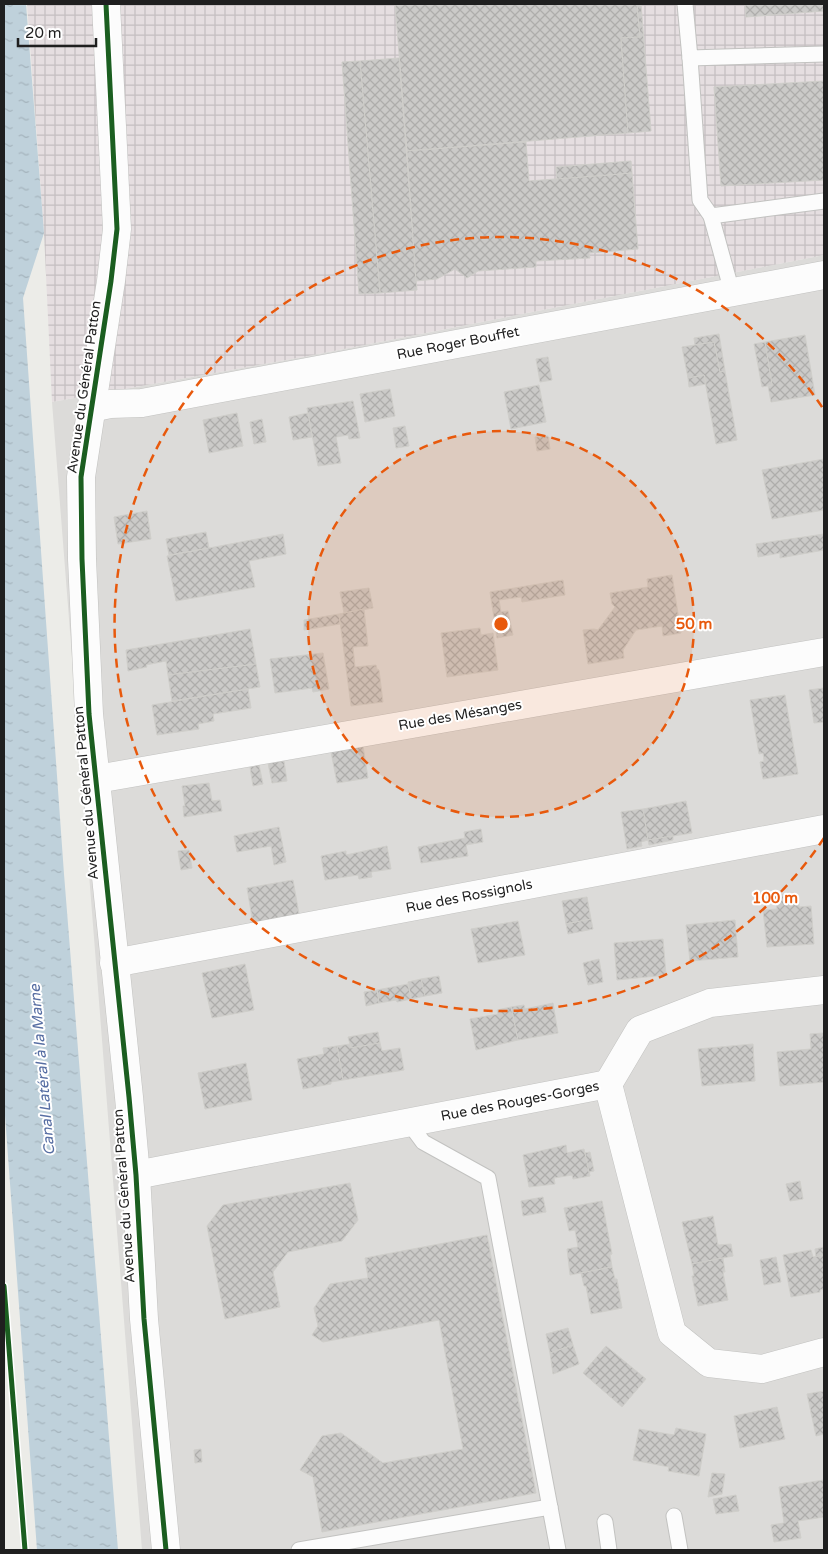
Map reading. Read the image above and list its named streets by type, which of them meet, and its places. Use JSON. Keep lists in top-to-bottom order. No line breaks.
{"streets":{"street":["Rue Roger Bouffet","Avenue du Général Patton","Rue des Mésanges","Rue des Rossignols","Rue des Rouges-Gorges"]},"crossings":[["Rue Roger Bouffet","Avenue du Général Patton"],["Avenue du Général Patton","Rue des Mésanges"],["Avenue du Général Patton","Rue des Rossignols"],["Avenue du Général Patton","Rue des Rouges-Gorges"]],"water":["Canal Latéral à la Marne"],"scale_bar":"20 m","rings":["50 m","100 m"]}
